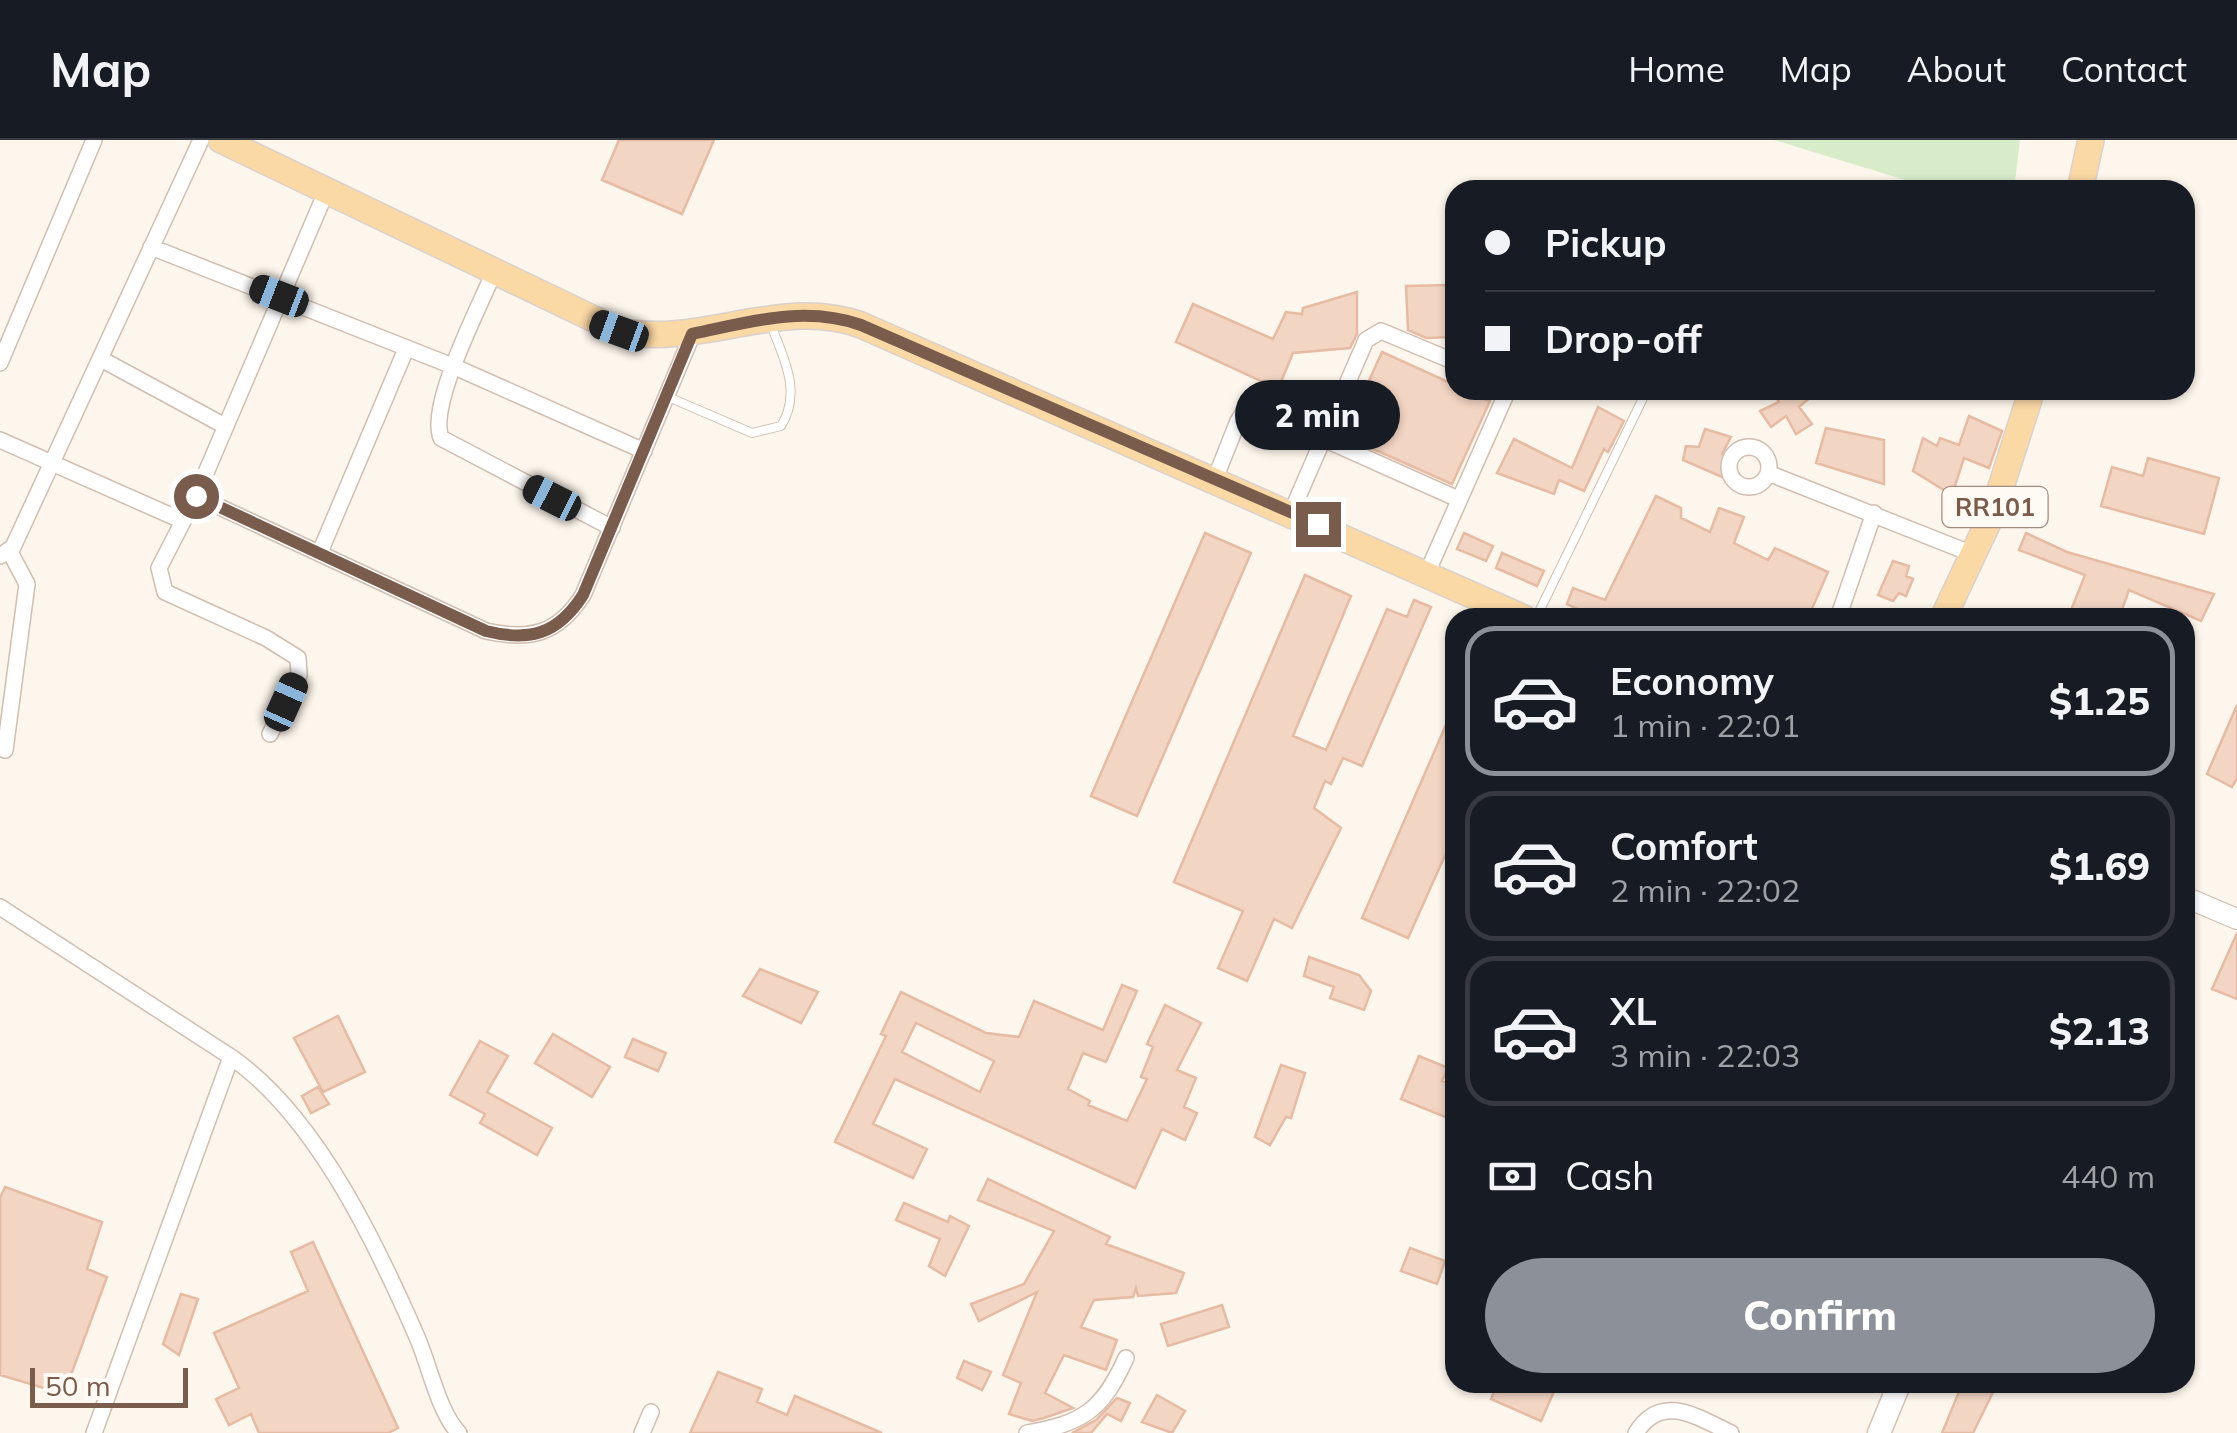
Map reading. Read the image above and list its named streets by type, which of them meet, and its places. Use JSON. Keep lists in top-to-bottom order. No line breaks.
{"streets":{"main road":["RR101"]},"scale_bar":"50 m","page":{"header":"Map","nav":["Home","Map","About","Contact"],"banner":["Pickup","Drop-off"],"bubble":"2 min","list":[{"name":"Economy","note":"1 min · 22:01","value":"$1.25"},{"name":"Comfort","note":"2 min · 22:02","value":"$1.69"},{"name":"XL","note":"3 min · 22:03","value":"$2.13"}],"pay":["Cash","440 m"],"buttons":"Confirm","scale":"50 m"}}
